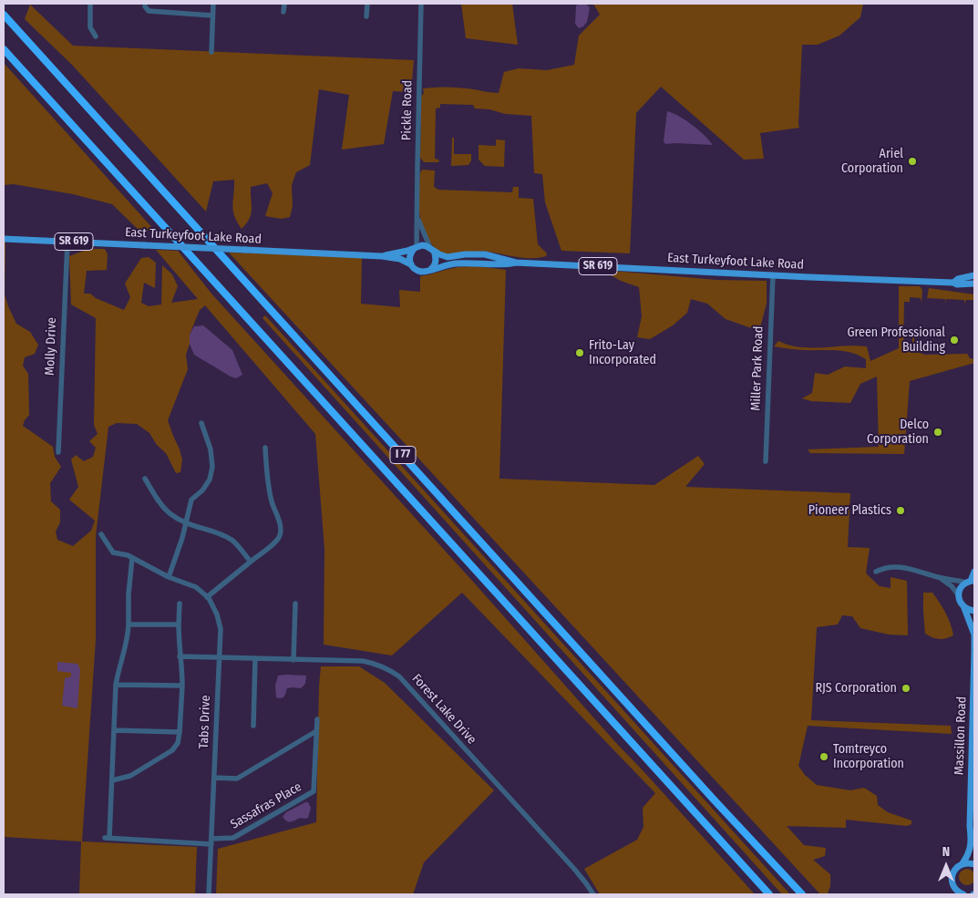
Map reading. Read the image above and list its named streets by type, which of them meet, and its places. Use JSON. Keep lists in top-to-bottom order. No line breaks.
{"streets":{"highway":["I 77"],"main road":["East Turkeyfoot Lake Road","SR 619","Massillon Road"],"street":["Pickle Road","Molly Drive","Miller Park Road","Forest Lake Drive","Tabs Drive","Sassafras Place"]},"crossings":[["Pickle Road","East Turkeyfoot Lake Road"],["East Turkeyfoot Lake Road","Molly Drive"],["East Turkeyfoot Lake Road","Miller Park Road"],["Forest Lake Drive","Tabs Drive"],["Tabs Drive","Sassafras Place"]],"places":["Ariel Corporation","Green Professional Building","Frito-Lay Incorporated","Delco Corporation","Pioneer Plastics","RJS Corporation","Tomtreyco Incorporation"],"north":"top"}
